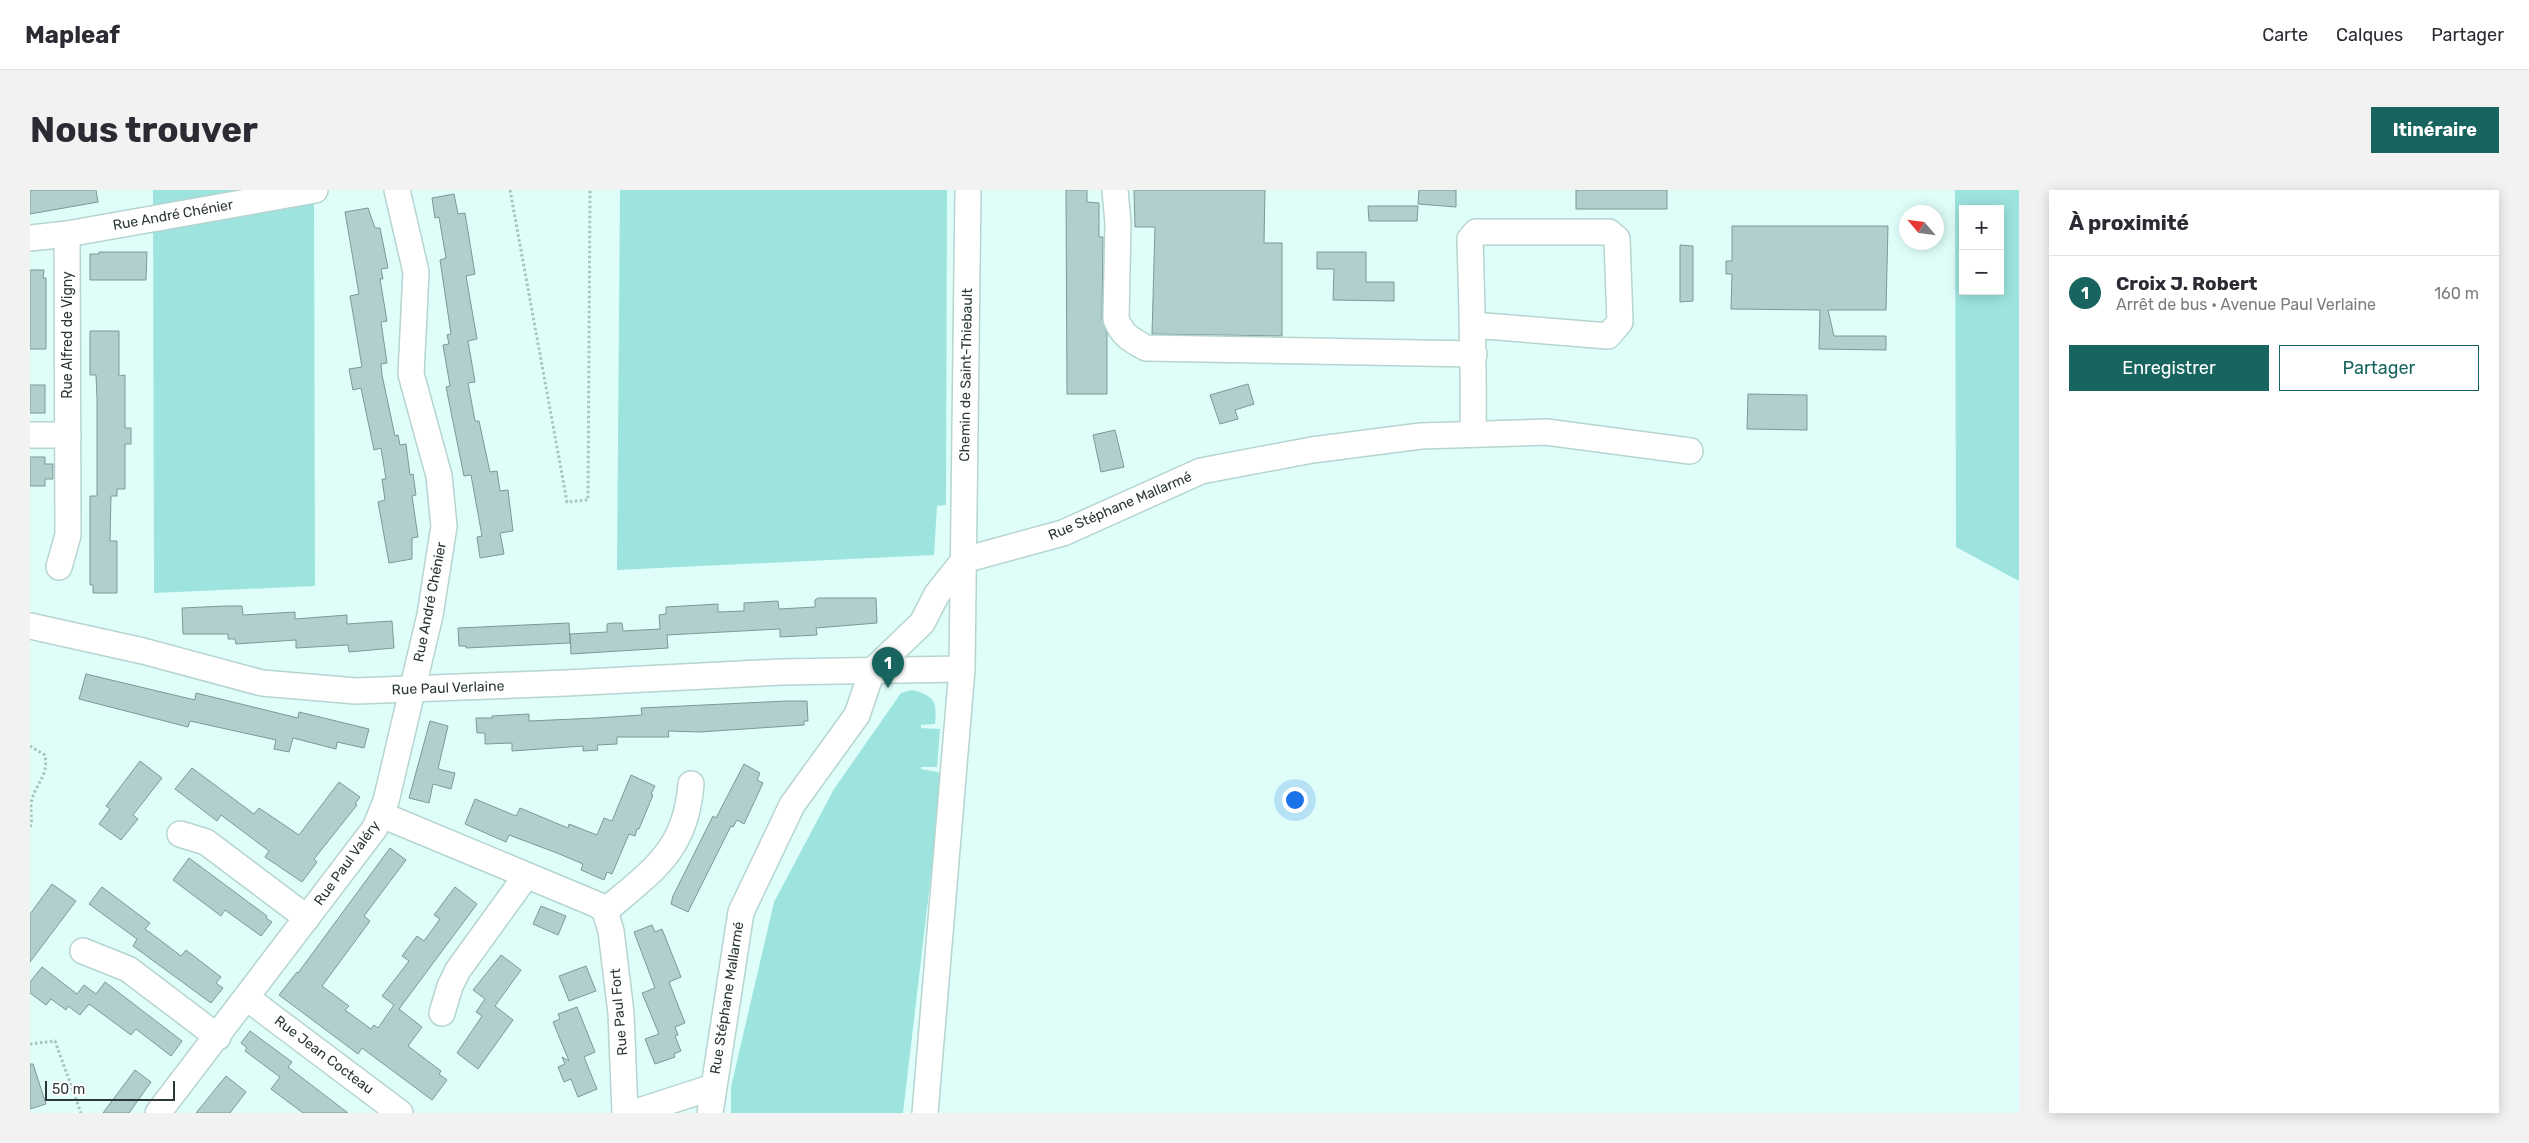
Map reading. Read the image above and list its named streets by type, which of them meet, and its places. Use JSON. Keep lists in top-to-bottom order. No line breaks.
{"streets":{"street":["Rue André Chénier","Rue Alfred de Vigny","Chemin de Saint-Thiebault","Rue Stéphane Mallarmé","Rue Paul Verlaine","Rue Paul Valéry","Rue Paul Fort","Rue Jean Cocteau"]},"crossings":[["Rue André Chénier","Rue Alfred de Vigny"],["Rue André Chénier","Rue Paul Verlaine"],["Rue André Chénier","Rue Paul Valéry"],["Chemin de Saint-Thiebault","Rue Stéphane Mallarmé"],["Chemin de Saint-Thiebault","Rue Paul Verlaine"],["Rue Stéphane Mallarmé","Rue Paul Verlaine"],["Rue Paul Verlaine","Rue Paul Valéry"],["Rue Paul Valéry","Rue Jean Cocteau"]],"scale_bar":"50 m","north":"top left","page":{"header":"Mapleaf","nav":["Carte","Calques","Partager"],"buttons":["Itinéraire",["Enregistrer","Partager"]],"title":"Nous trouver","heading":"À proximité","map_buttons":["+","−"],"list":[{"mark":"1","name":"Croix J. Robert","note":"Arrêt de bus · Avenue Paul Verlaine","value":"160 m"}],"pins":"1","scale":"50 m"}}
